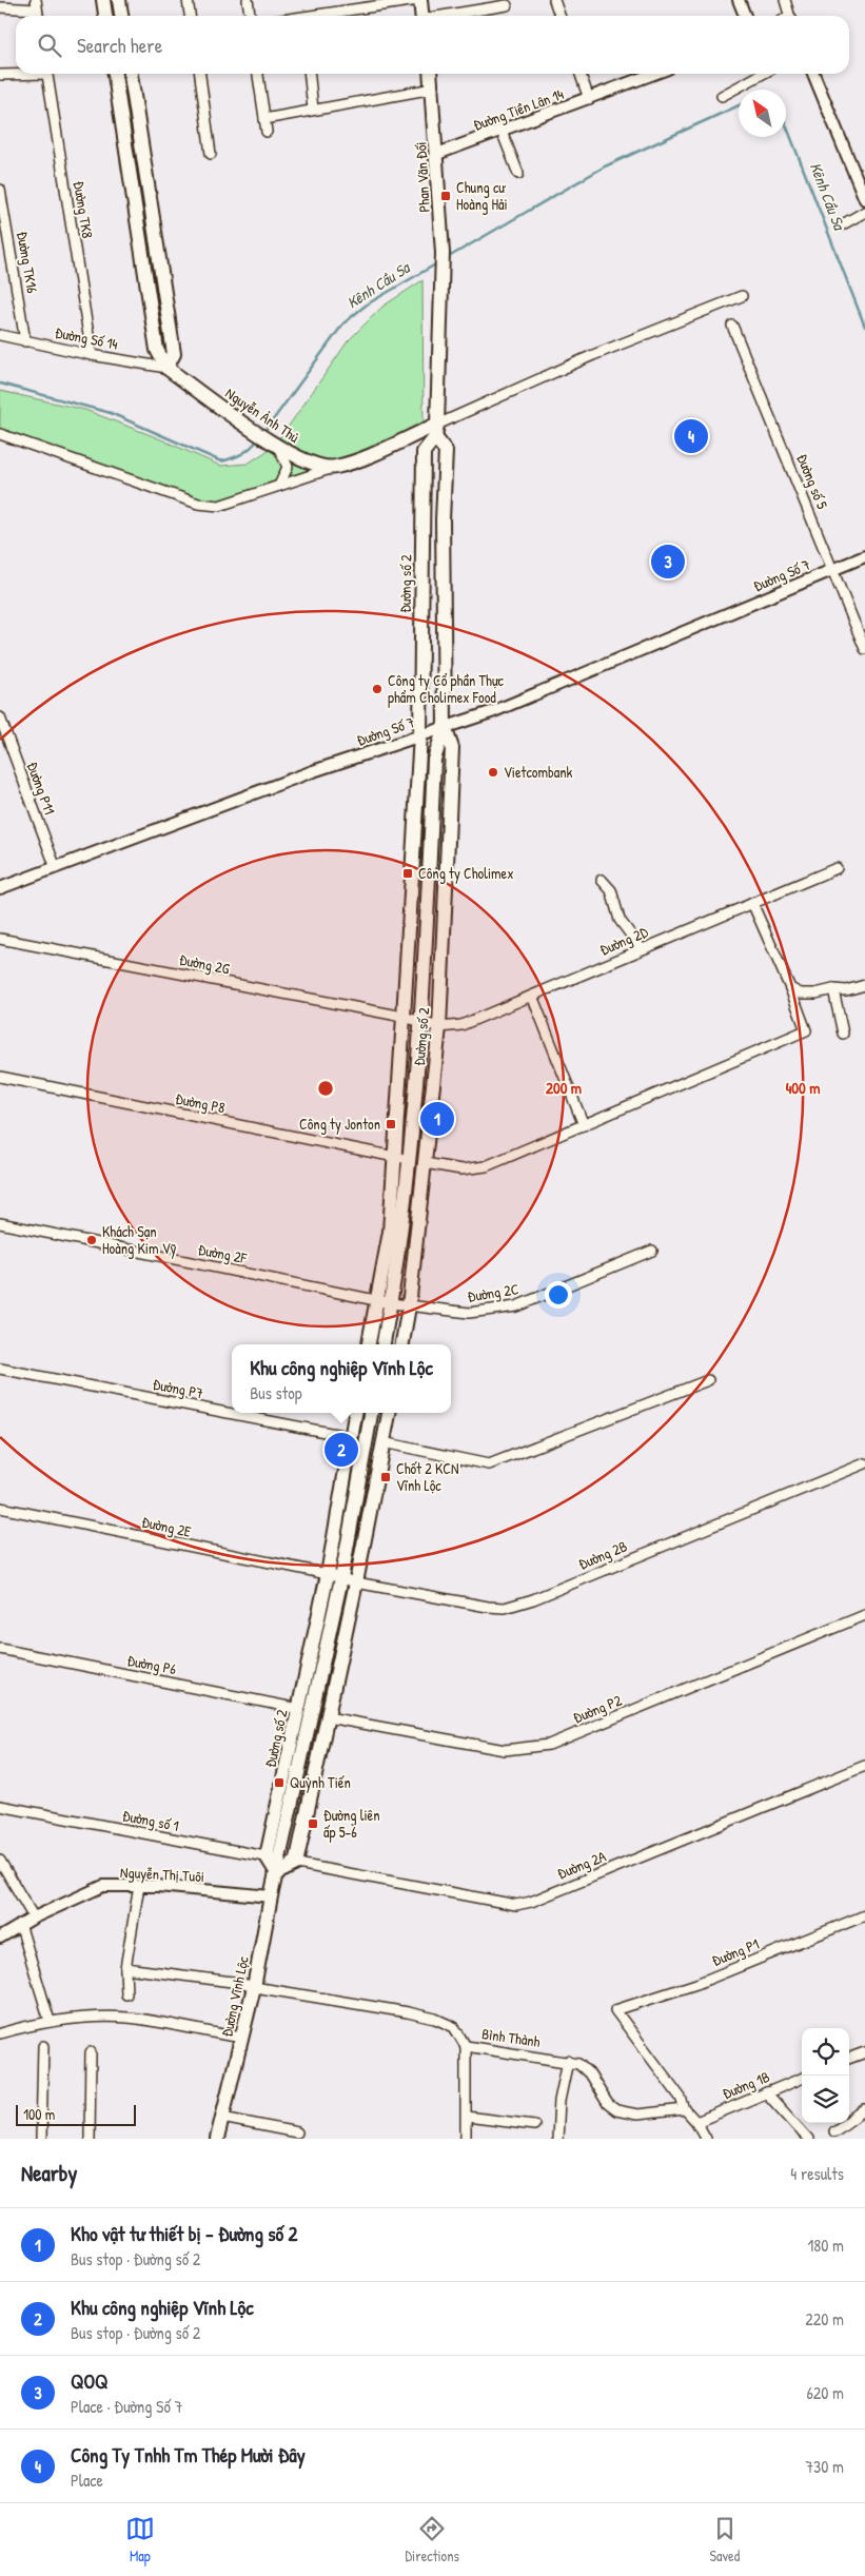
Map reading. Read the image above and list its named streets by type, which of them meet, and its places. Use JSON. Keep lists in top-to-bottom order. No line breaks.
{"streets":{"main road":["Phan Văn Đối","Nguyễn Ảnh Thủ","Đường số 2","Đường Vĩnh Lộc"],"street":["Đường Tiền Lân 14","Đường TK8","Đường TK16","Đường Số 14","Đường số 5","Đường Số 7","Đường P11","Đường 2D","Đường 2G","Đường P8","Đường 2F","Đường 2C","Đường P7","Đường 2E","Đường 2B","Đường P6","Đường P2","Đường số 1","Đường 2A","Nguyễn Thị Tuôi","Đường P1","Bình Thành","Đường 1B"]},"crossings":[["Đường Tiền Lân 14","Phan Văn Đối"],["Phan Văn Đối","Đường số 2"],["Đường TK8","Đường Số 14"],["Đường TK16","Đường Số 14"],["Đường Số 14","Nguyễn Ảnh Thủ"],["Đường số 5","Đường Số 7"],["Đường Số 7","Đường số 2"],["Đường Số 7","Đường P11"],["Đường số 2","Đường 2D"],["Đường số 2","Đường 2G"],["Đường số 2","Đường P8"],["Đường số 2","Đường 2F"],["Đường số 2","Đường 2C"],["Đường số 2","Đường P7"],["Đường số 2","Đường 2E"],["Đường số 2","Đường 2B"],["Đường số 2","Đường P6"],["Đường số 2","Đường số 1"],["Đường số 2","Đường Vĩnh Lộc"],["Đường 2D","Đường 2G"],["Đường 2F","Đường 2C"],["Đường 2E","Đường 2B"],["Đường số 1","Đường Vĩnh Lộc"],["Nguyễn Thị Tuôi","Đường Vĩnh Lộc"],["Đường P1","Bình Thành"],["Đường Vĩnh Lộc","Bình Thành"]],"water":["Kênh Cầu Sa"],"places":{"transit":["Chung cư Hoàng Hải","Công ty Cholimex","Công ty Jonton","Chốt 2 KCN Vĩnh Lộc","Quỳnh Tiến","Đường liên ấp 5-6"],"other":["Công ty Cổ phần Thực phẩm Cholimex Food","Vietcombank","Khách Sạn Hoàng Kim Vỹ"]},"scale_bar":"100 m","north":"top left","page":{"search":"Search here","pins":["4","3","1","2"],"popup":["Khu công nghiệp Vĩnh Lộc","Bus stop"],"scale":"100 m","heading":["Nearby","4 results"],"list":[{"mark":"1","name":"Kho vật tư thiết bị - Đường số 2","note":"Bus stop · Đường số 2","value":"180 m"},{"mark":"2","name":"Khu công nghiệp Vĩnh Lộc","note":"Bus stop · Đường số 2","value":"220 m"},{"mark":"3","name":"QOQ","note":"Place · Đường Số 7","value":"620 m"},{"mark":"4","name":"Công Ty Tnhh Tm Thép Mười Đây","note":"Place","value":"730 m"}],"nav":["Map","Directions","Saved"]},"rings":["200 m","400 m"]}
